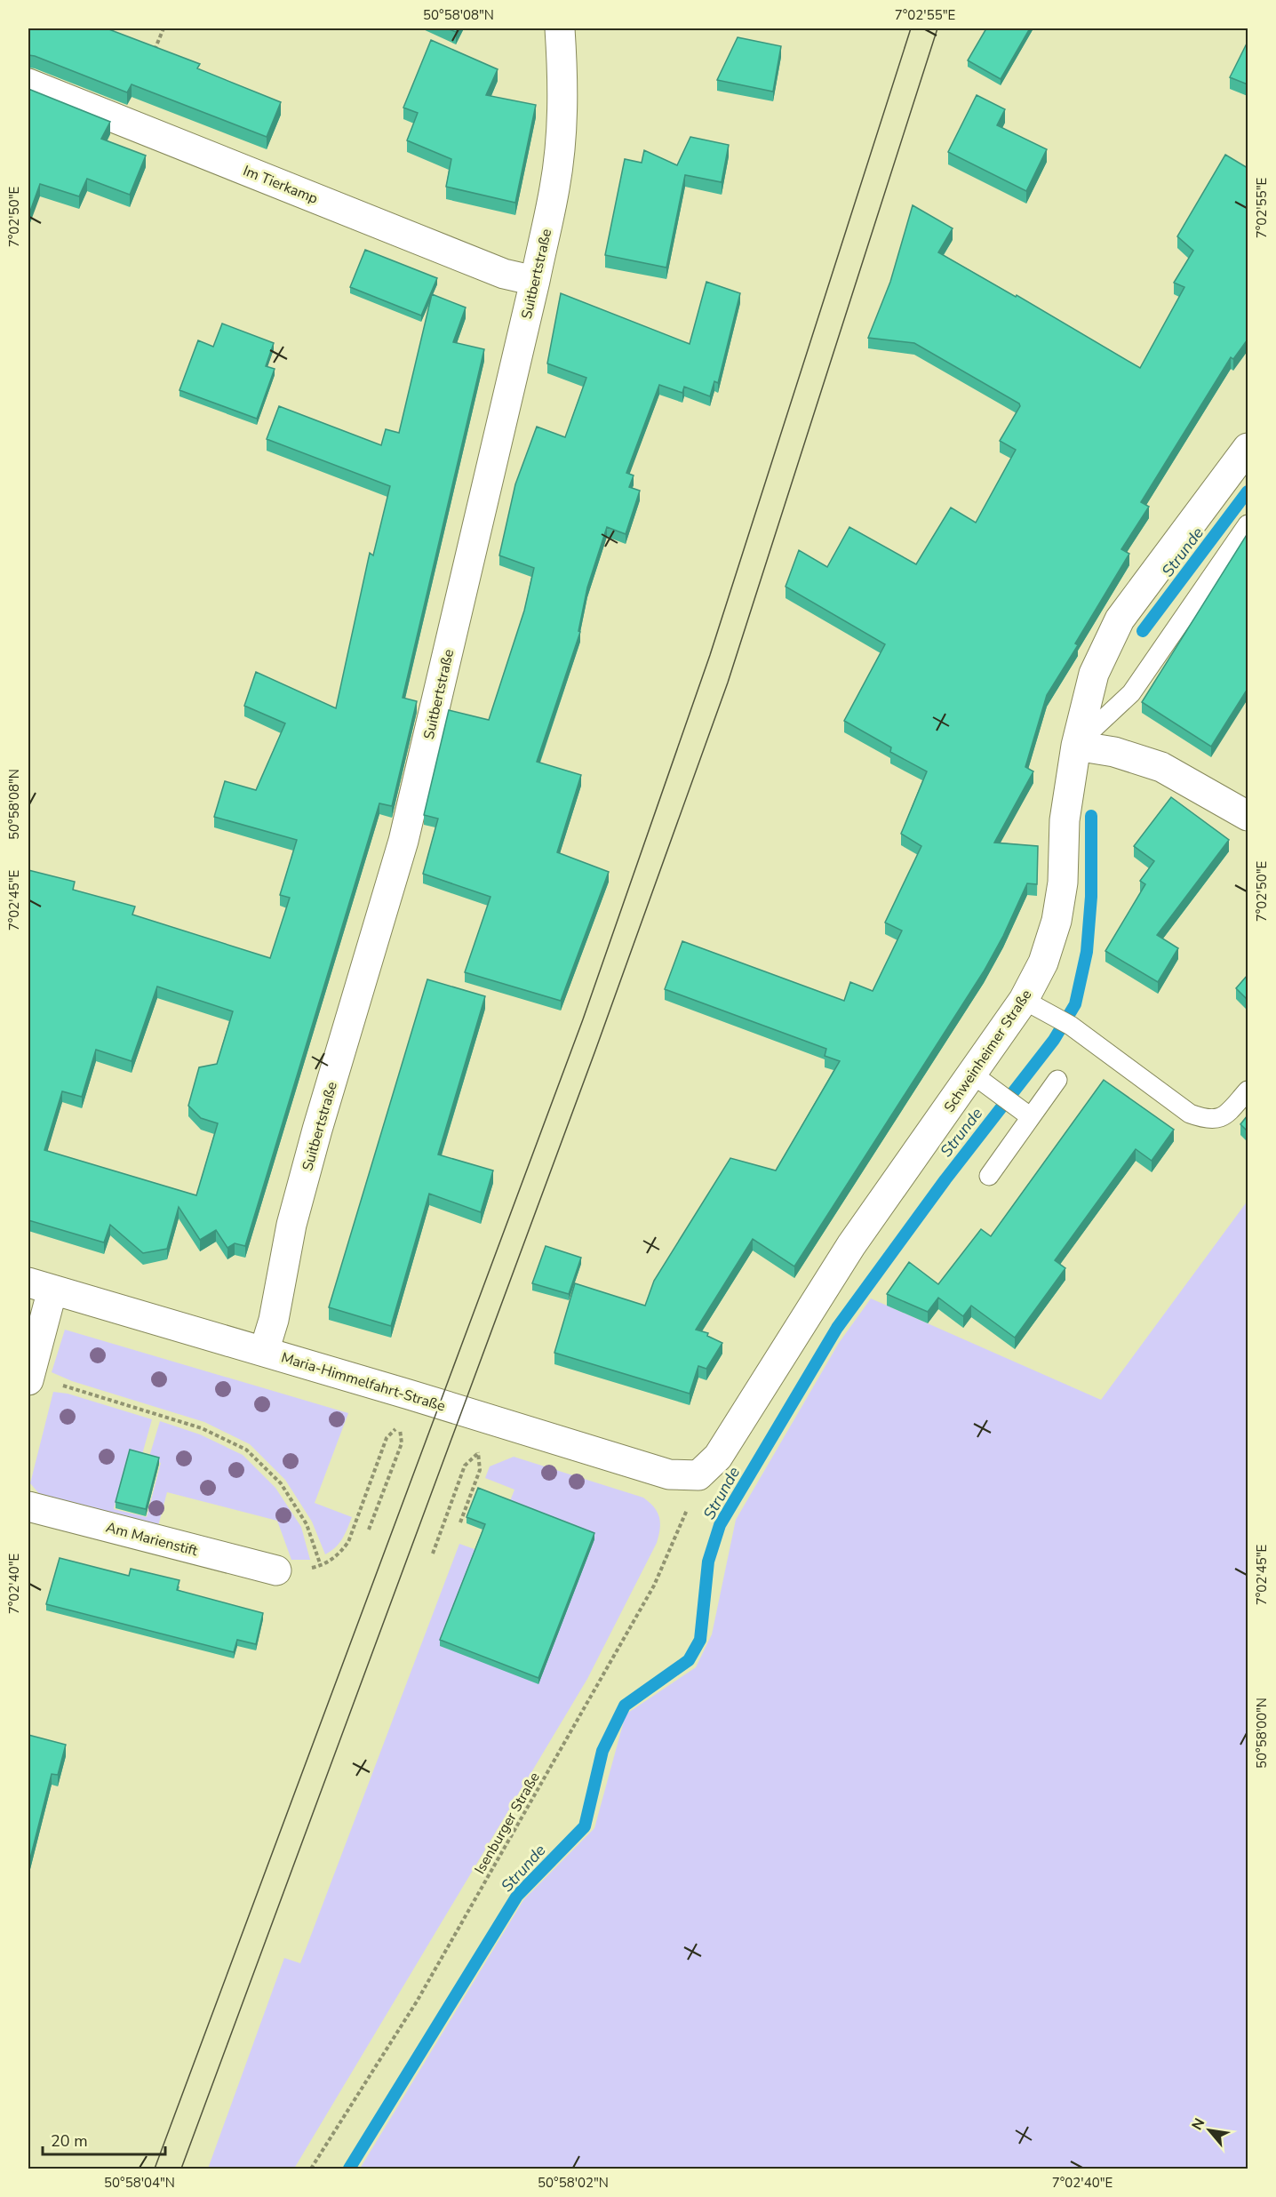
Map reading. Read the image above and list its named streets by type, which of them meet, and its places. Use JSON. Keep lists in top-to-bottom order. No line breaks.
{"streets":{"street":["Im Tierkamp","Suitbertstraße","Schweinheimer Straße","Maria-Himmelfahrt-Straße","Am Marienstift"],"path":["Isenburger Straße"]},"crossings":[["Im Tierkamp","Suitbertstraße"],["Suitbertstraße","Maria-Himmelfahrt-Straße"],["Schweinheimer Straße","Maria-Himmelfahrt-Straße"],["Schweinheimer Straße","Isenburger Straße"],["Maria-Himmelfahrt-Straße","Isenburger Straße"]],"water":["Strunde"],"scale_bar":"20 m","north":"top left","coordinates":["50°58'08\"N","7°02'55\"E","7°02'50\"E","7°02'45\"E","7°02'40\"E","50°58'00\"N","50°58'04\"N","50°58'02\"N"]}
